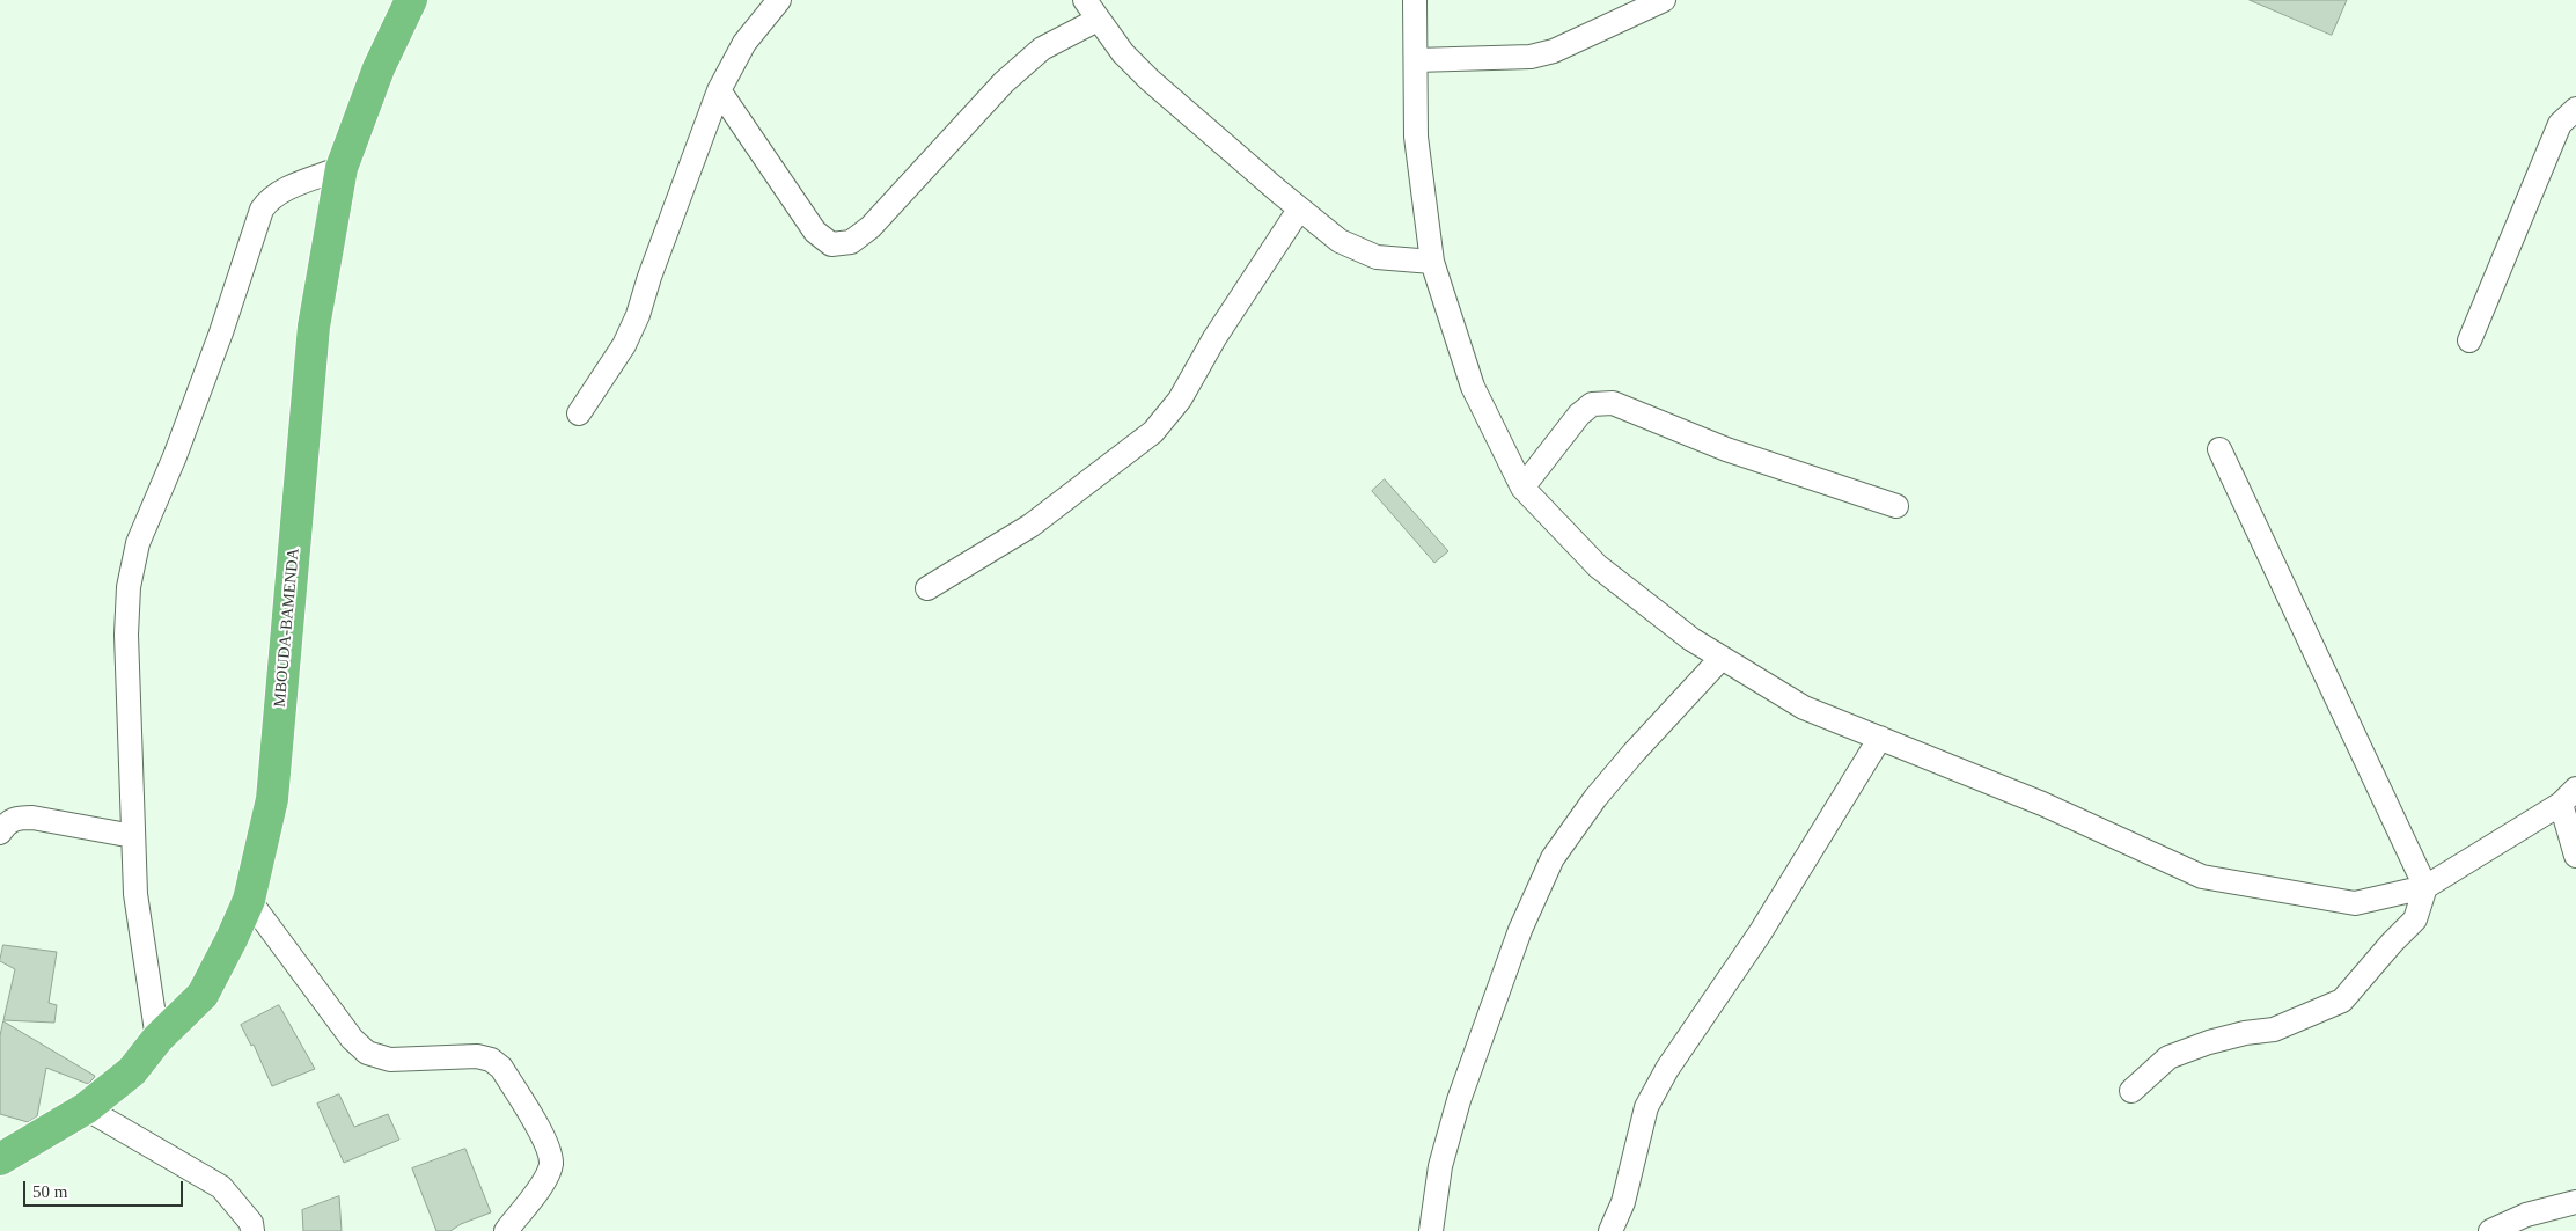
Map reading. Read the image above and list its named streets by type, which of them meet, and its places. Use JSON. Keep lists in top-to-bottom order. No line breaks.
{"streets":{"highway":["MBOUDA-BAMENDA"]},"scale_bar":"50 m"}
